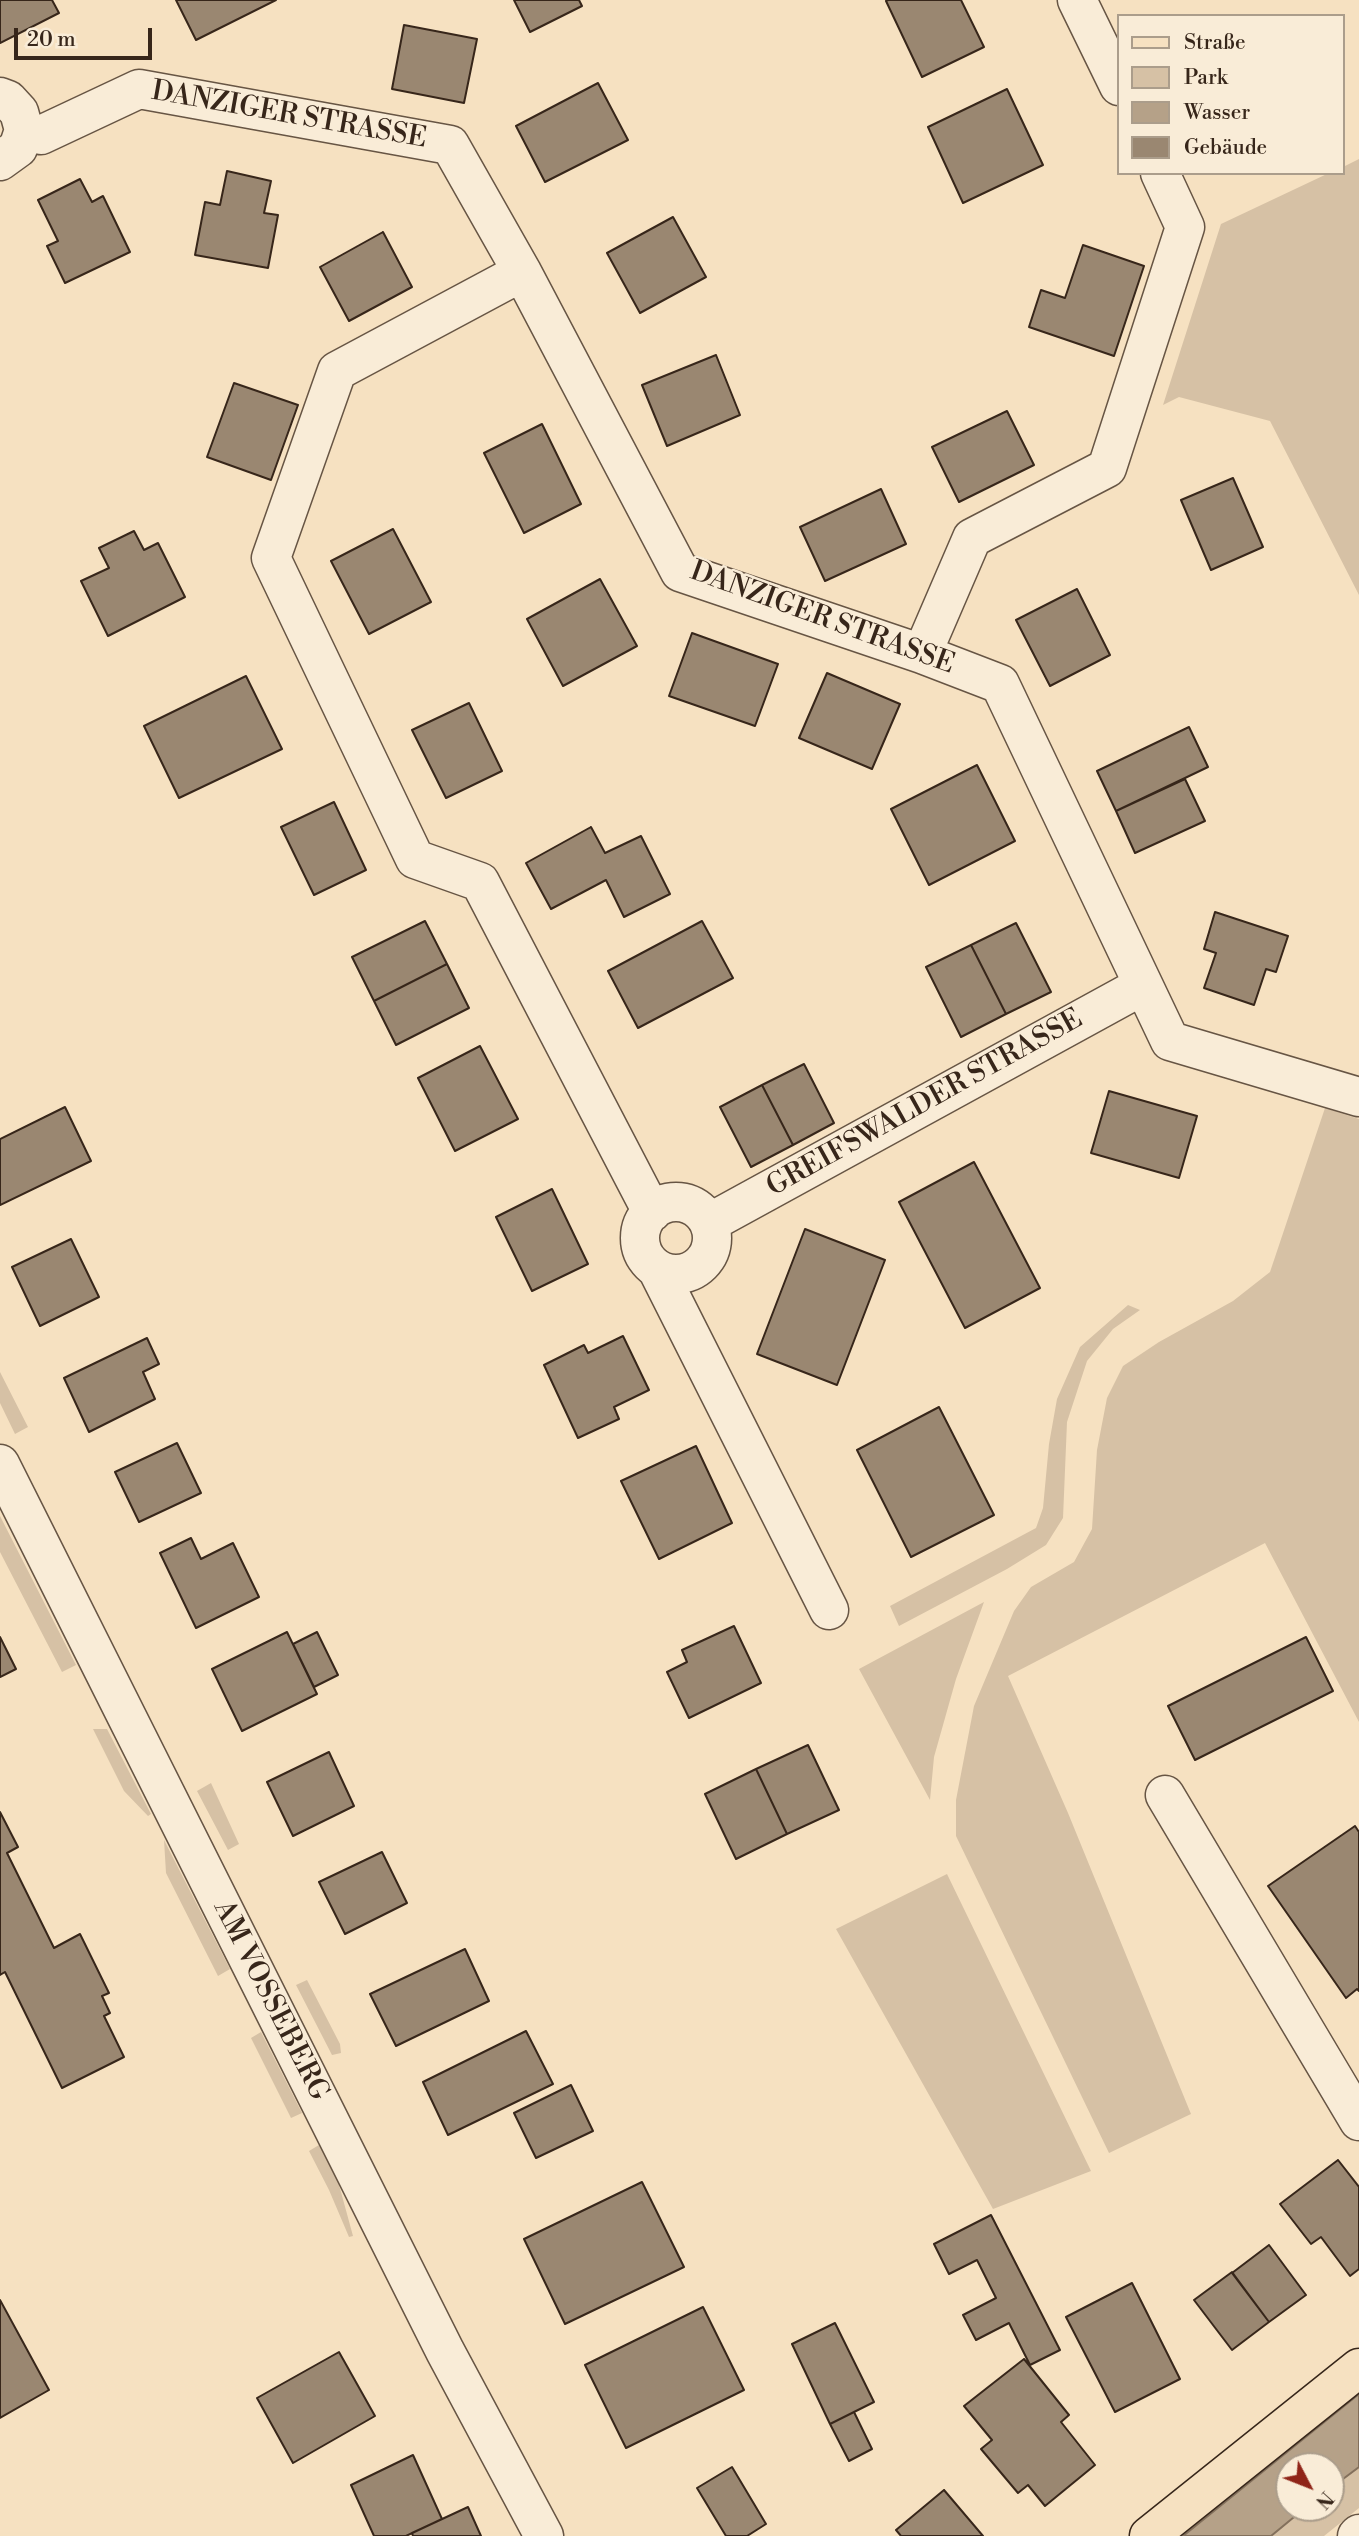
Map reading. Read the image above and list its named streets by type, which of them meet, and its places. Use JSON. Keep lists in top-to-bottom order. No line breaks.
{"streets":{"street":["DANZIGER STRASSE","GREIFSWALDER STRASSE","AM VOSSEBERG"]},"crossings":[["DANZIGER STRASSE","GREIFSWALDER STRASSE"]],"legend":["Straße","Park","Wasser","Gebäude"],"scale_bar":"20 m","north":"bottom right"}
